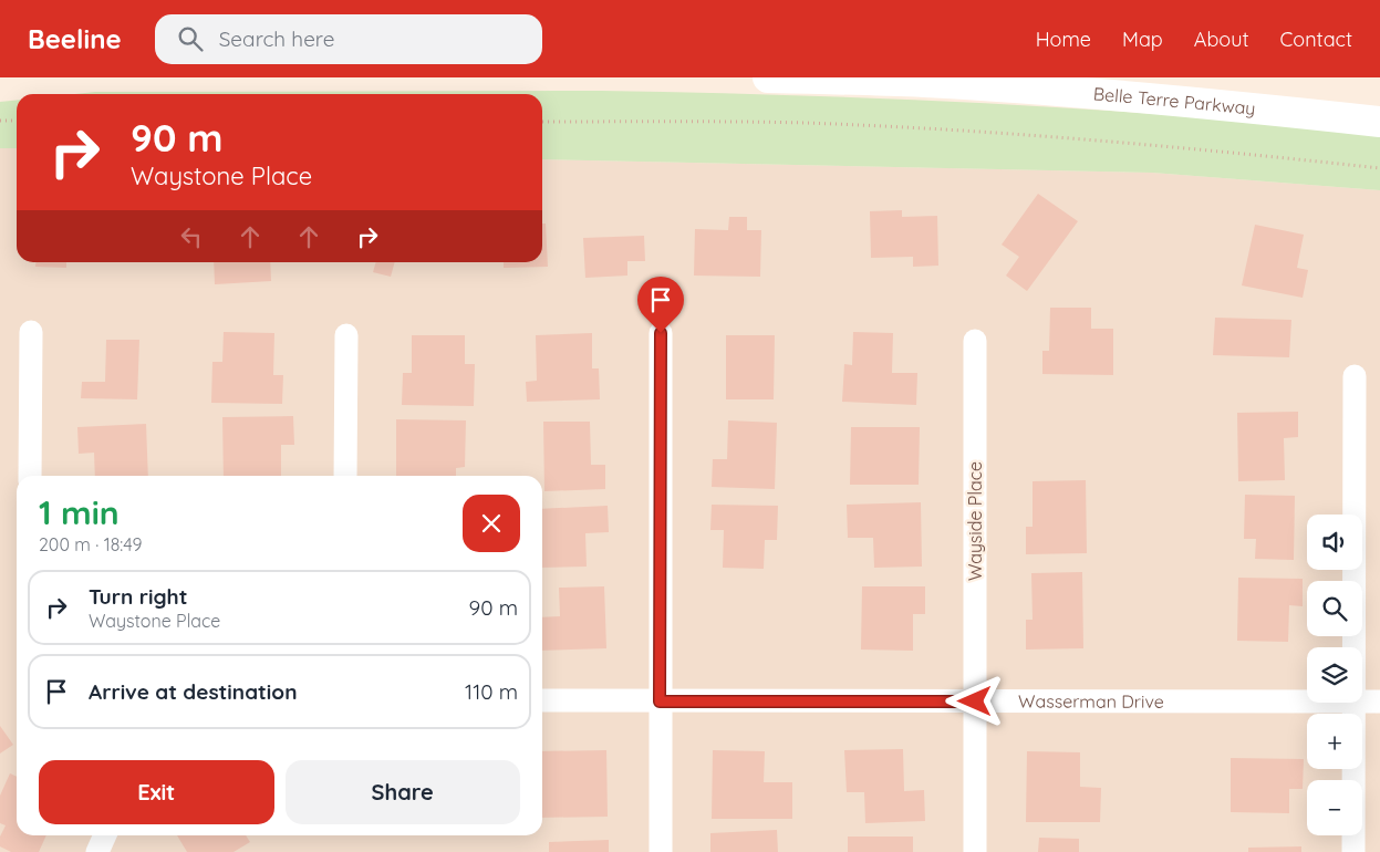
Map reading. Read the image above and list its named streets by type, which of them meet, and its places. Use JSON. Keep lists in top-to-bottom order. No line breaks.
{"streets":{"main road":["Belle Terre Parkway"],"street":["Wayside Place","Wasserman Drive"]},"crossings":[["Wayside Place","Wasserman Drive"]],"page":{"header":"Beeline","search":"Search here","nav":["Home","Map","About","Contact"],"turn":["90 m","Waystone Place"],"heading":["1 min","200 m · 18:49"],"map_buttons":["+","−"],"list":[{"name":"Turn right","note":"Waystone Place","value":"90 m"},{"name":"Arrive at destination","value":"110 m"}],"buttons":["Exit","Share"]}}
